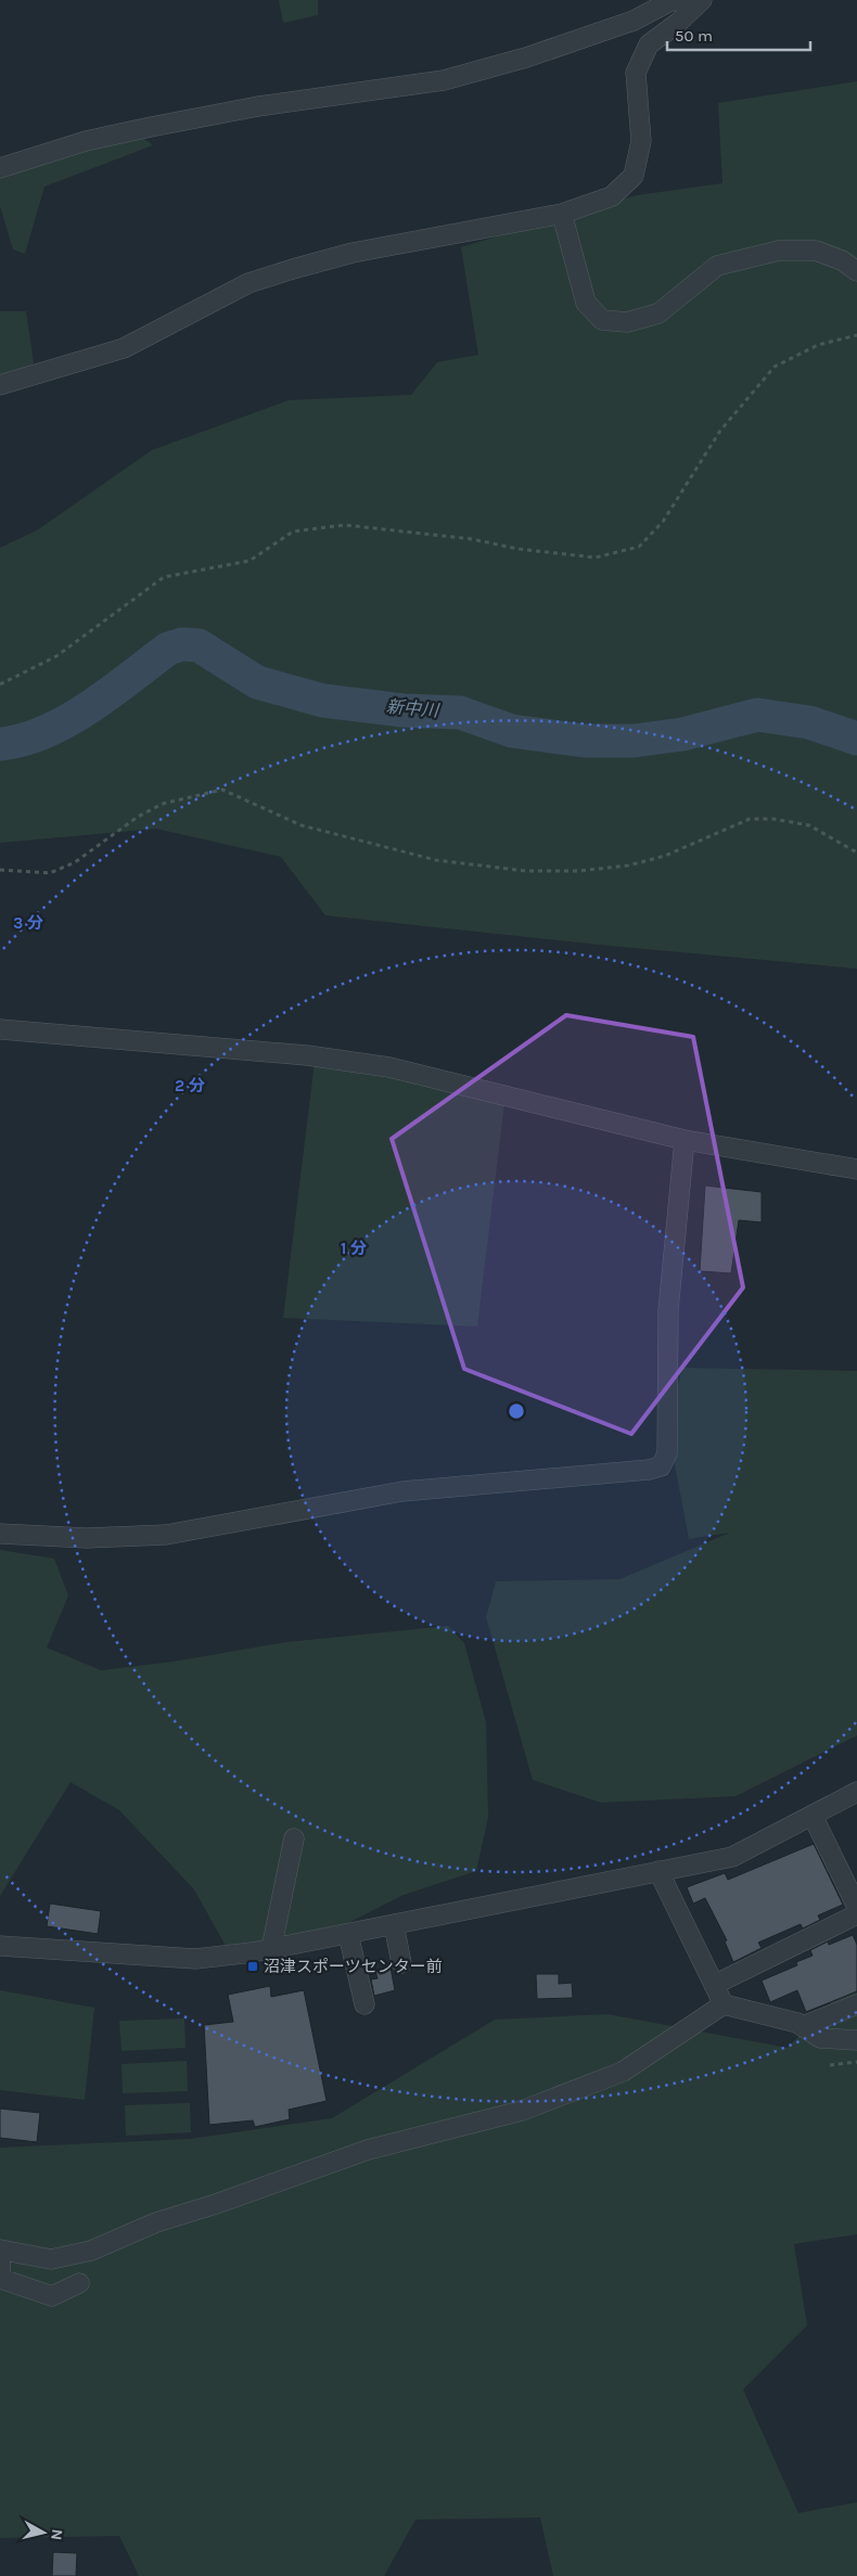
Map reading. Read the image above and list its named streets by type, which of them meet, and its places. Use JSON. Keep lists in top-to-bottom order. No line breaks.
{"water":["新中川"],"places":{"transit":["沼津スポーツセンター前"]},"scale_bar":"50 m","north":"right","rings":["3 分","2 分","1 分"]}
